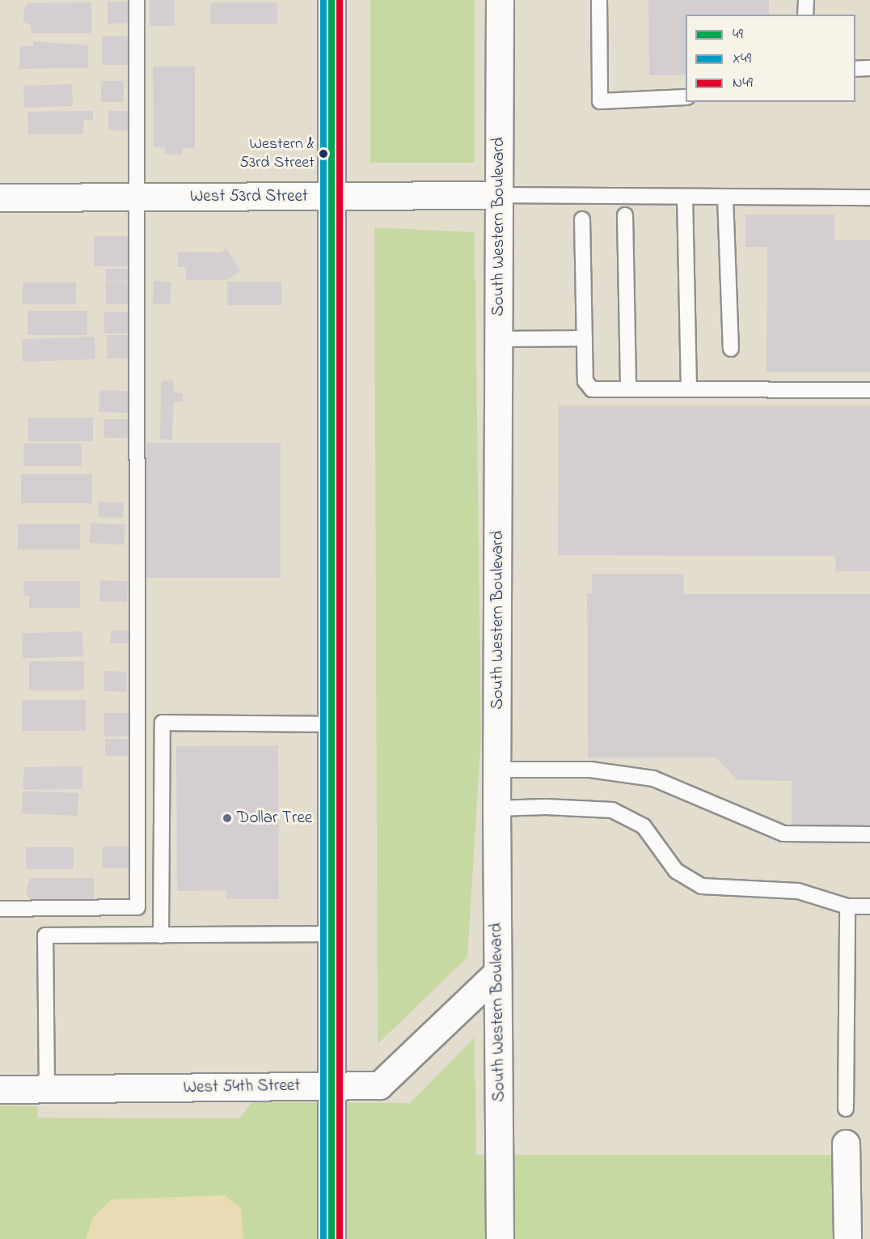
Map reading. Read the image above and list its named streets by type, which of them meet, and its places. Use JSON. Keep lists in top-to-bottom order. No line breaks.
{"streets":{"street":["West 53rd Street","South Western Boulevard","West 54th Street"]},"crossings":[["West 53rd Street","South Western Boulevard"],["South Western Boulevard","West 54th Street"]],"places":["Western & 53rd Street","Dollar Tree"],"lines":["transit line 49","transit line X49","transit line N49"],"legend":["49","X49","N49"]}
